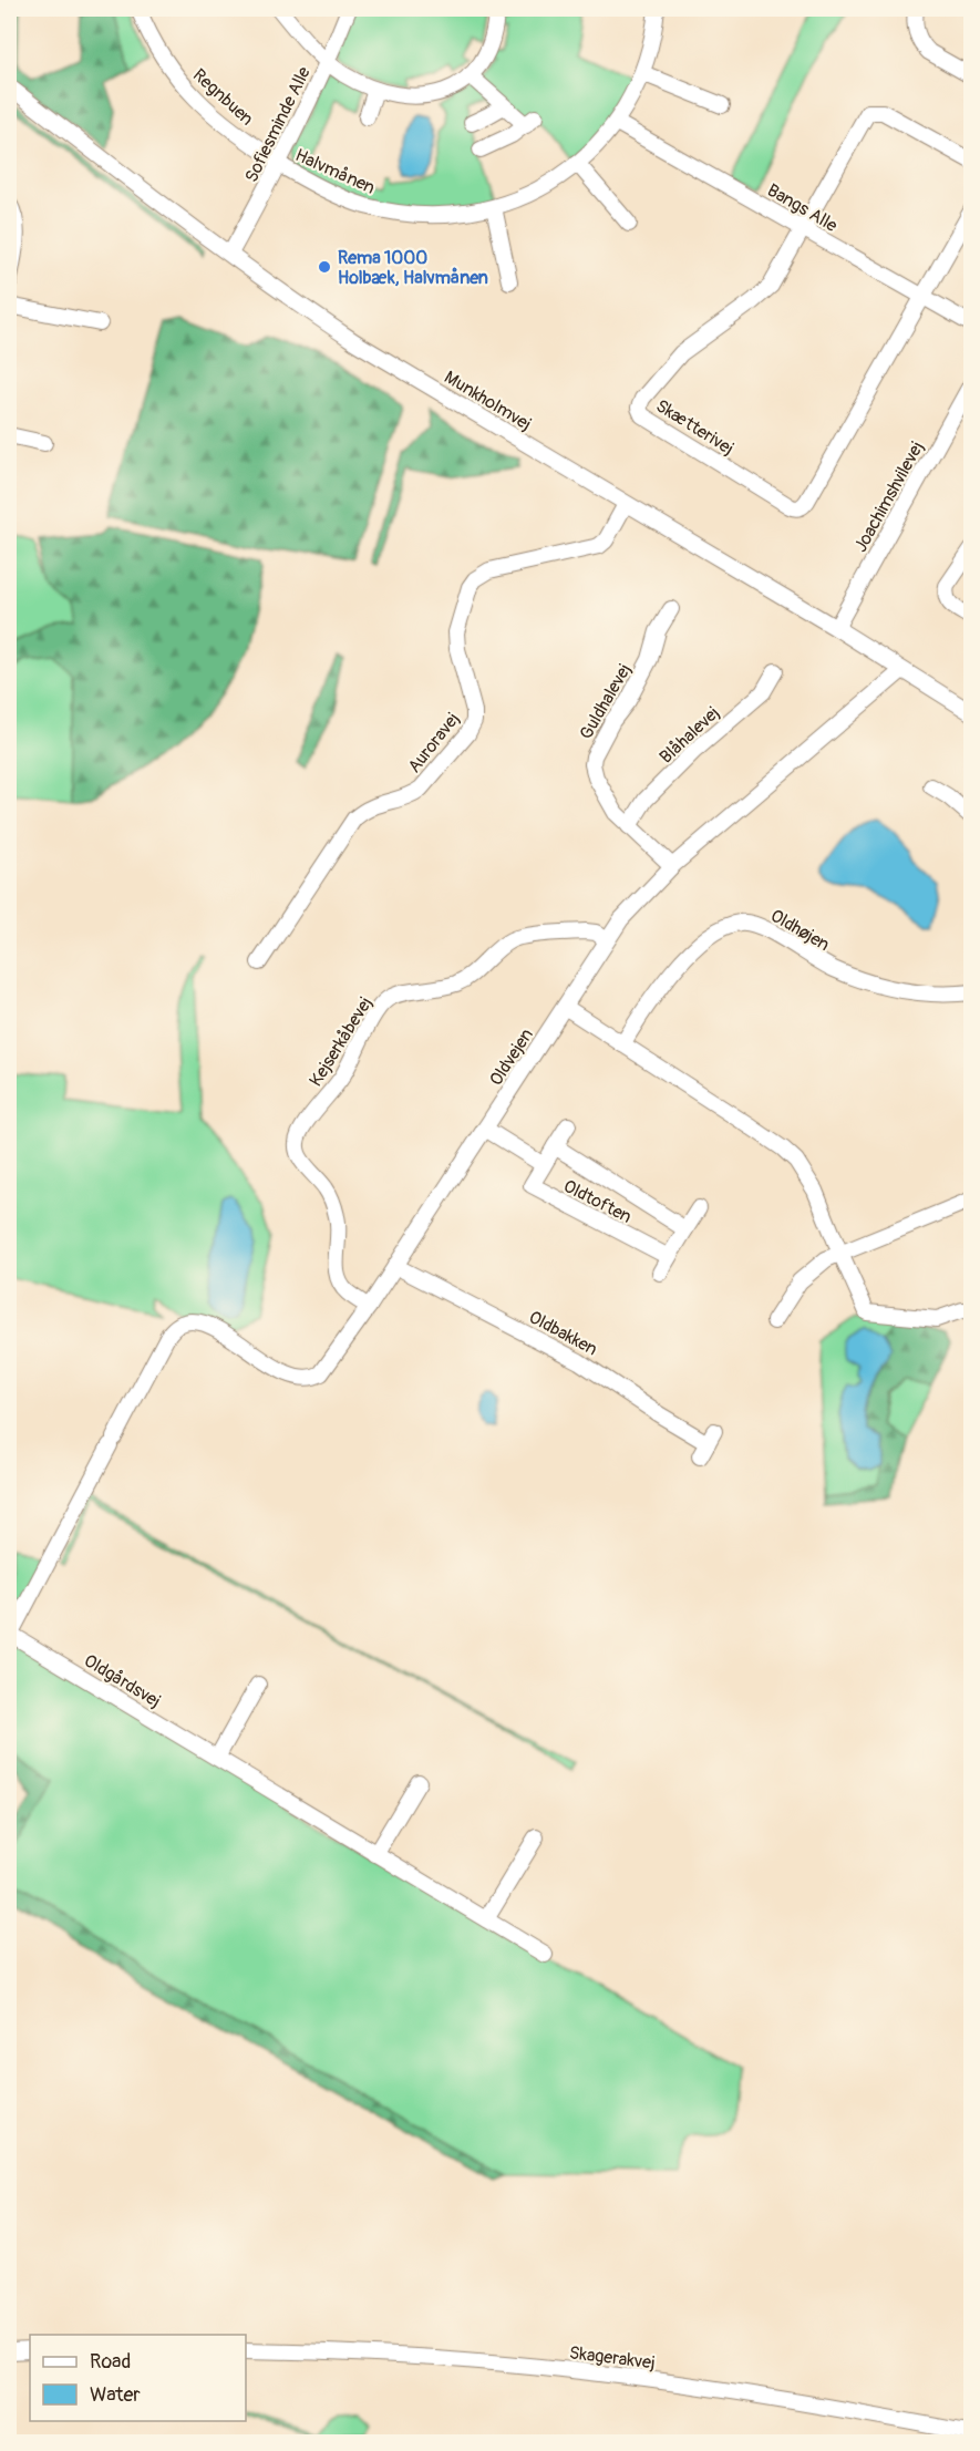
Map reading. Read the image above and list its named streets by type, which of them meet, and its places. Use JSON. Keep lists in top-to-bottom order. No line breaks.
{"streets":{"street":["Regnbuen","Sofiesminde Alle","Halvmånen","Bangs Alle","Munkholmvej","Skætterivej","Joachimshvilevej","Guldhalevej","Blåhalevej","Auroravej","Oldhøjen","Kejserkåbevej","Oldvejen","Oldtoften","Oldbakken","Oldgårdsvej","Skagerakvej"]},"crossings":[["Regnbuen","Sofiesminde Alle"],["Regnbuen","Halvmånen"],["Sofiesminde Alle","Halvmånen"],["Sofiesminde Alle","Munkholmvej"],["Halvmånen","Bangs Alle"],["Bangs Alle","Skætterivej"],["Munkholmvej","Joachimshvilevej"],["Munkholmvej","Auroravej"],["Munkholmvej","Oldvejen"],["Guldhalevej","Blåhalevej"],["Guldhalevej","Oldvejen"],["Kejserkåbevej","Oldvejen"],["Oldvejen","Oldbakken"],["Oldvejen","Oldgårdsvej"]],"places":["Rema 1000 Holbæk, Halvmånen"],"legend":["Road","Water"]}
